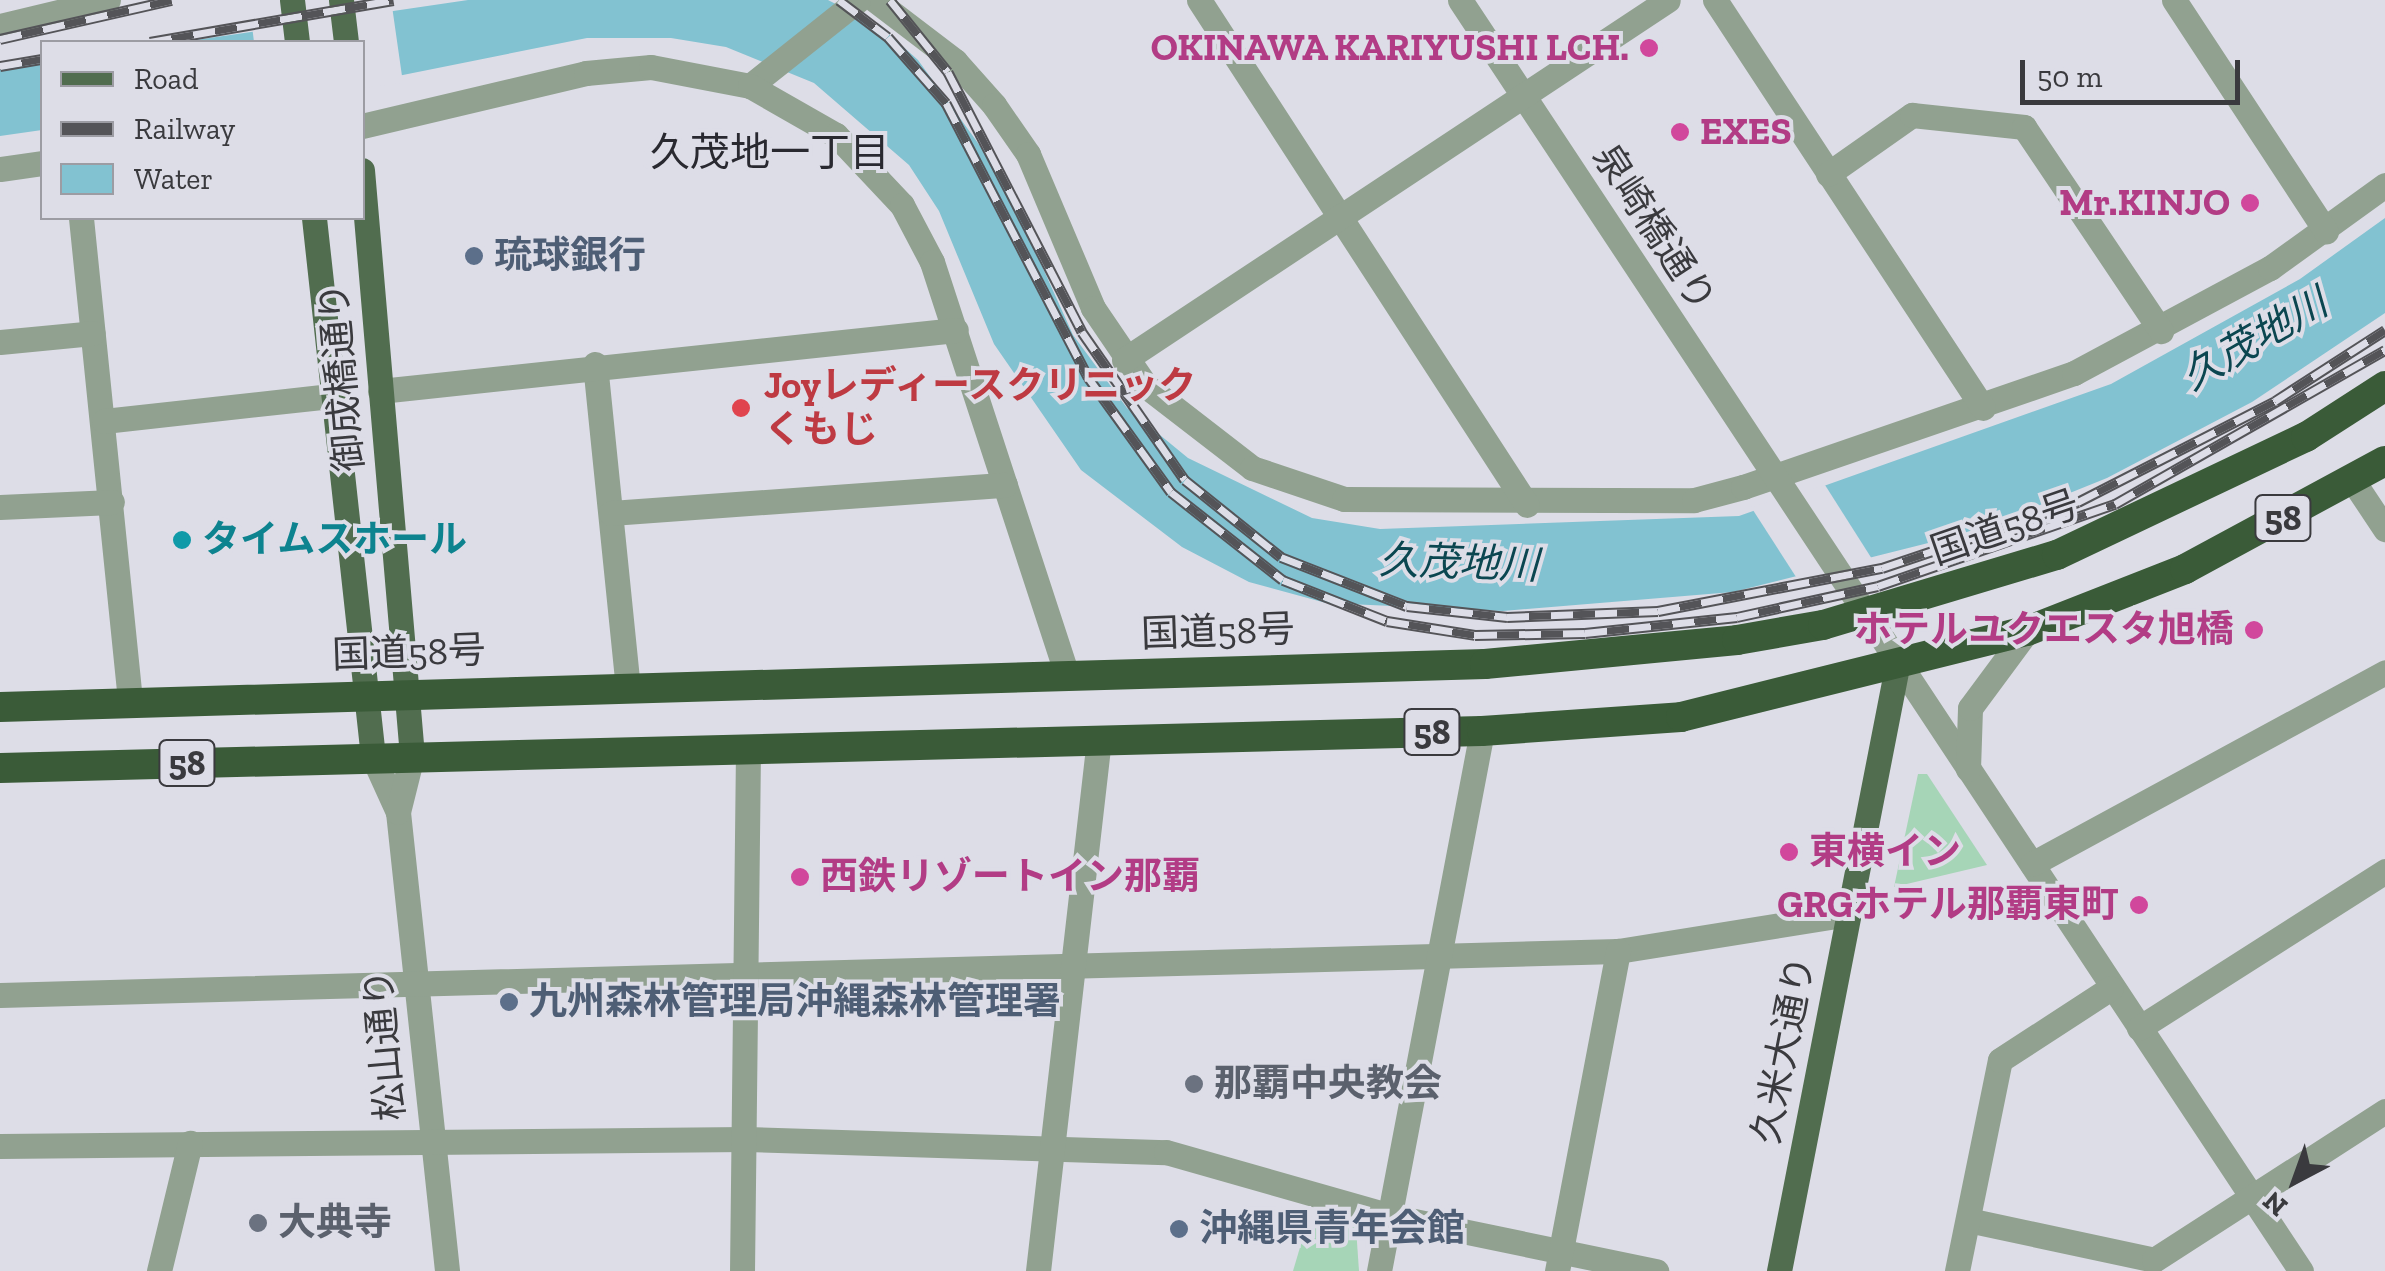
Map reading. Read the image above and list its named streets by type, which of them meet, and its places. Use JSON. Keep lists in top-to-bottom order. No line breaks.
{"streets":{"highway":["58","国道58号"],"main road":["御成橋通り","久米大通り"],"street":["泉崎橋通り","松山通り"]},"crossings":[["泉崎橋通り","国道58号"],["御成橋通り","58"],["御成橋通り","国道58号"],["58","久米大通り"]],"districts":["久茂地一丁目"],"water":["久茂地川"],"places":["OKINAWA KARIYUSHI LCH.","EXES","Mr.KINJO","琉球銀行","Joyレディースクリニック くもじ","タイムスホール","ホテルユクエスタ旭橋","東横イン","西鉄リゾートイン那覇","GRGホテル那覇東町","九州森林管理局沖縄森林管理署","那覇中央教会","大典寺","沖縄県青年会館"],"legend":["Road","Railway","Water"],"scale_bar":"50 m","north":"bottom left"}
